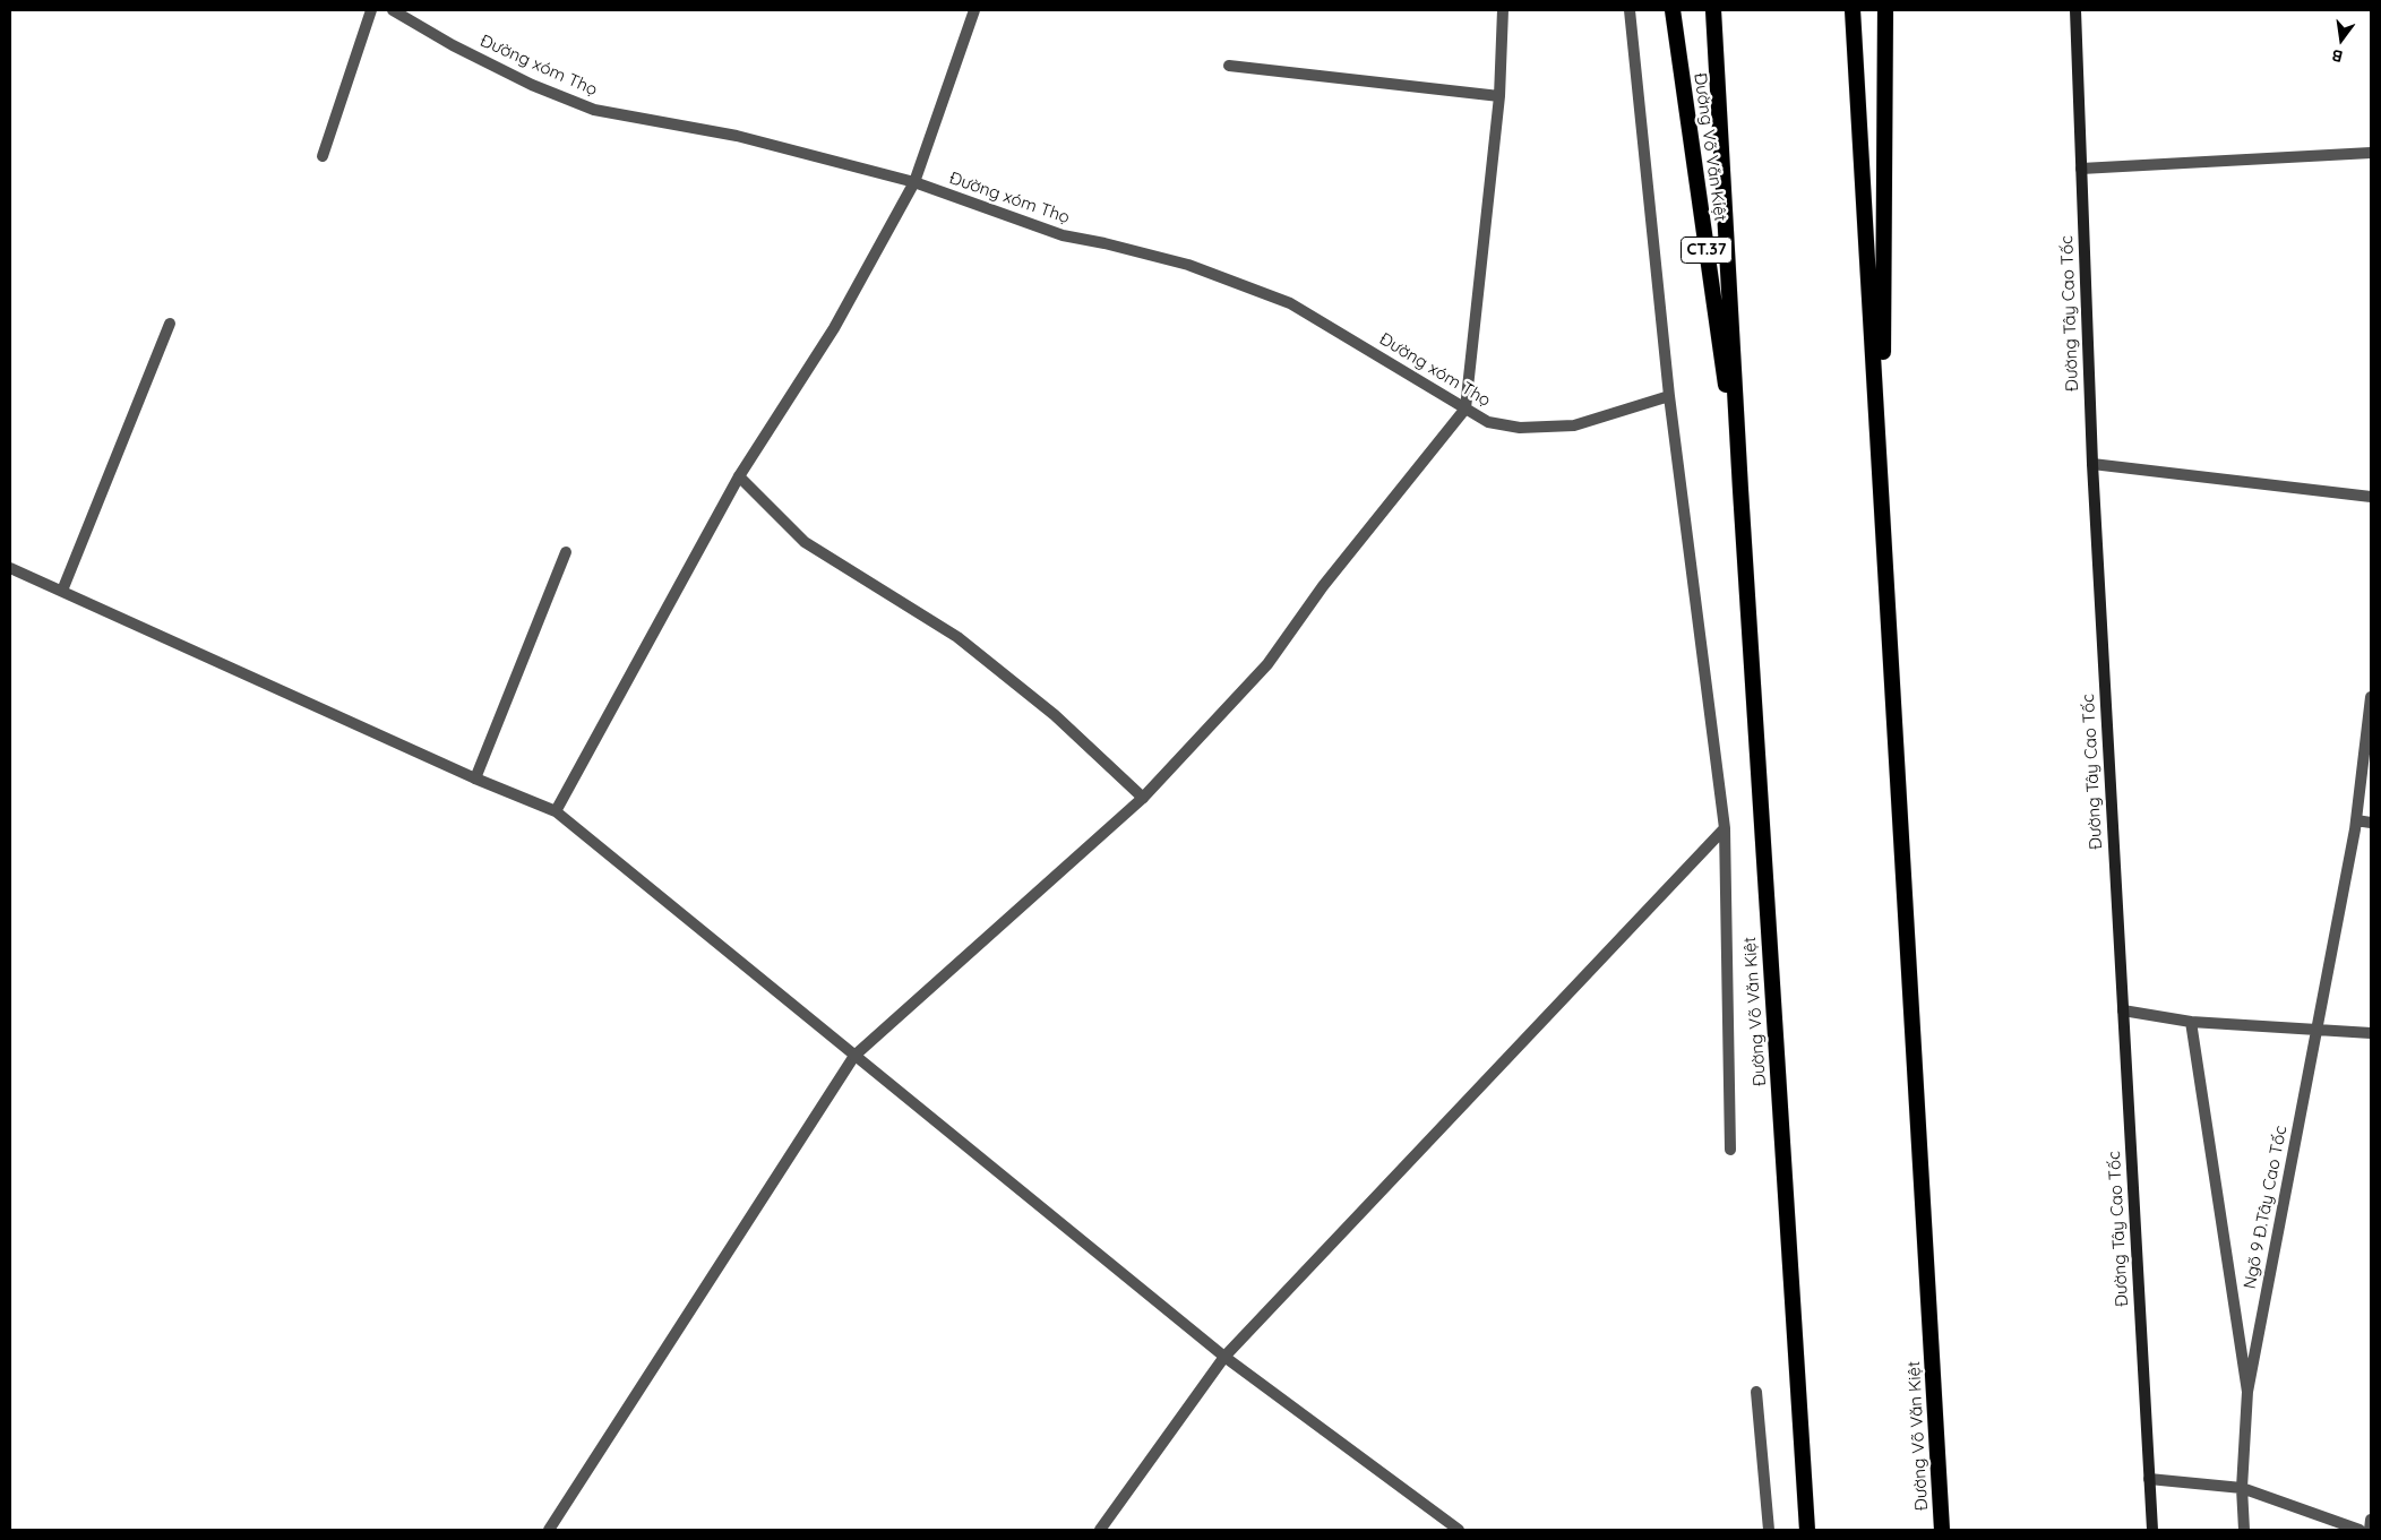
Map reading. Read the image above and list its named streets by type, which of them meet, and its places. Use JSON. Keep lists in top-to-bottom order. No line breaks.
{"streets":{"highway":["Đường Võ Văn Kiệt","CT.37"],"main road":["Đường Tây Cao Tốc"],"street":["Đường xóm Thọ","Ngõ 9 Đ.Tây Cao Tốc"]},"north":"bottom"}
